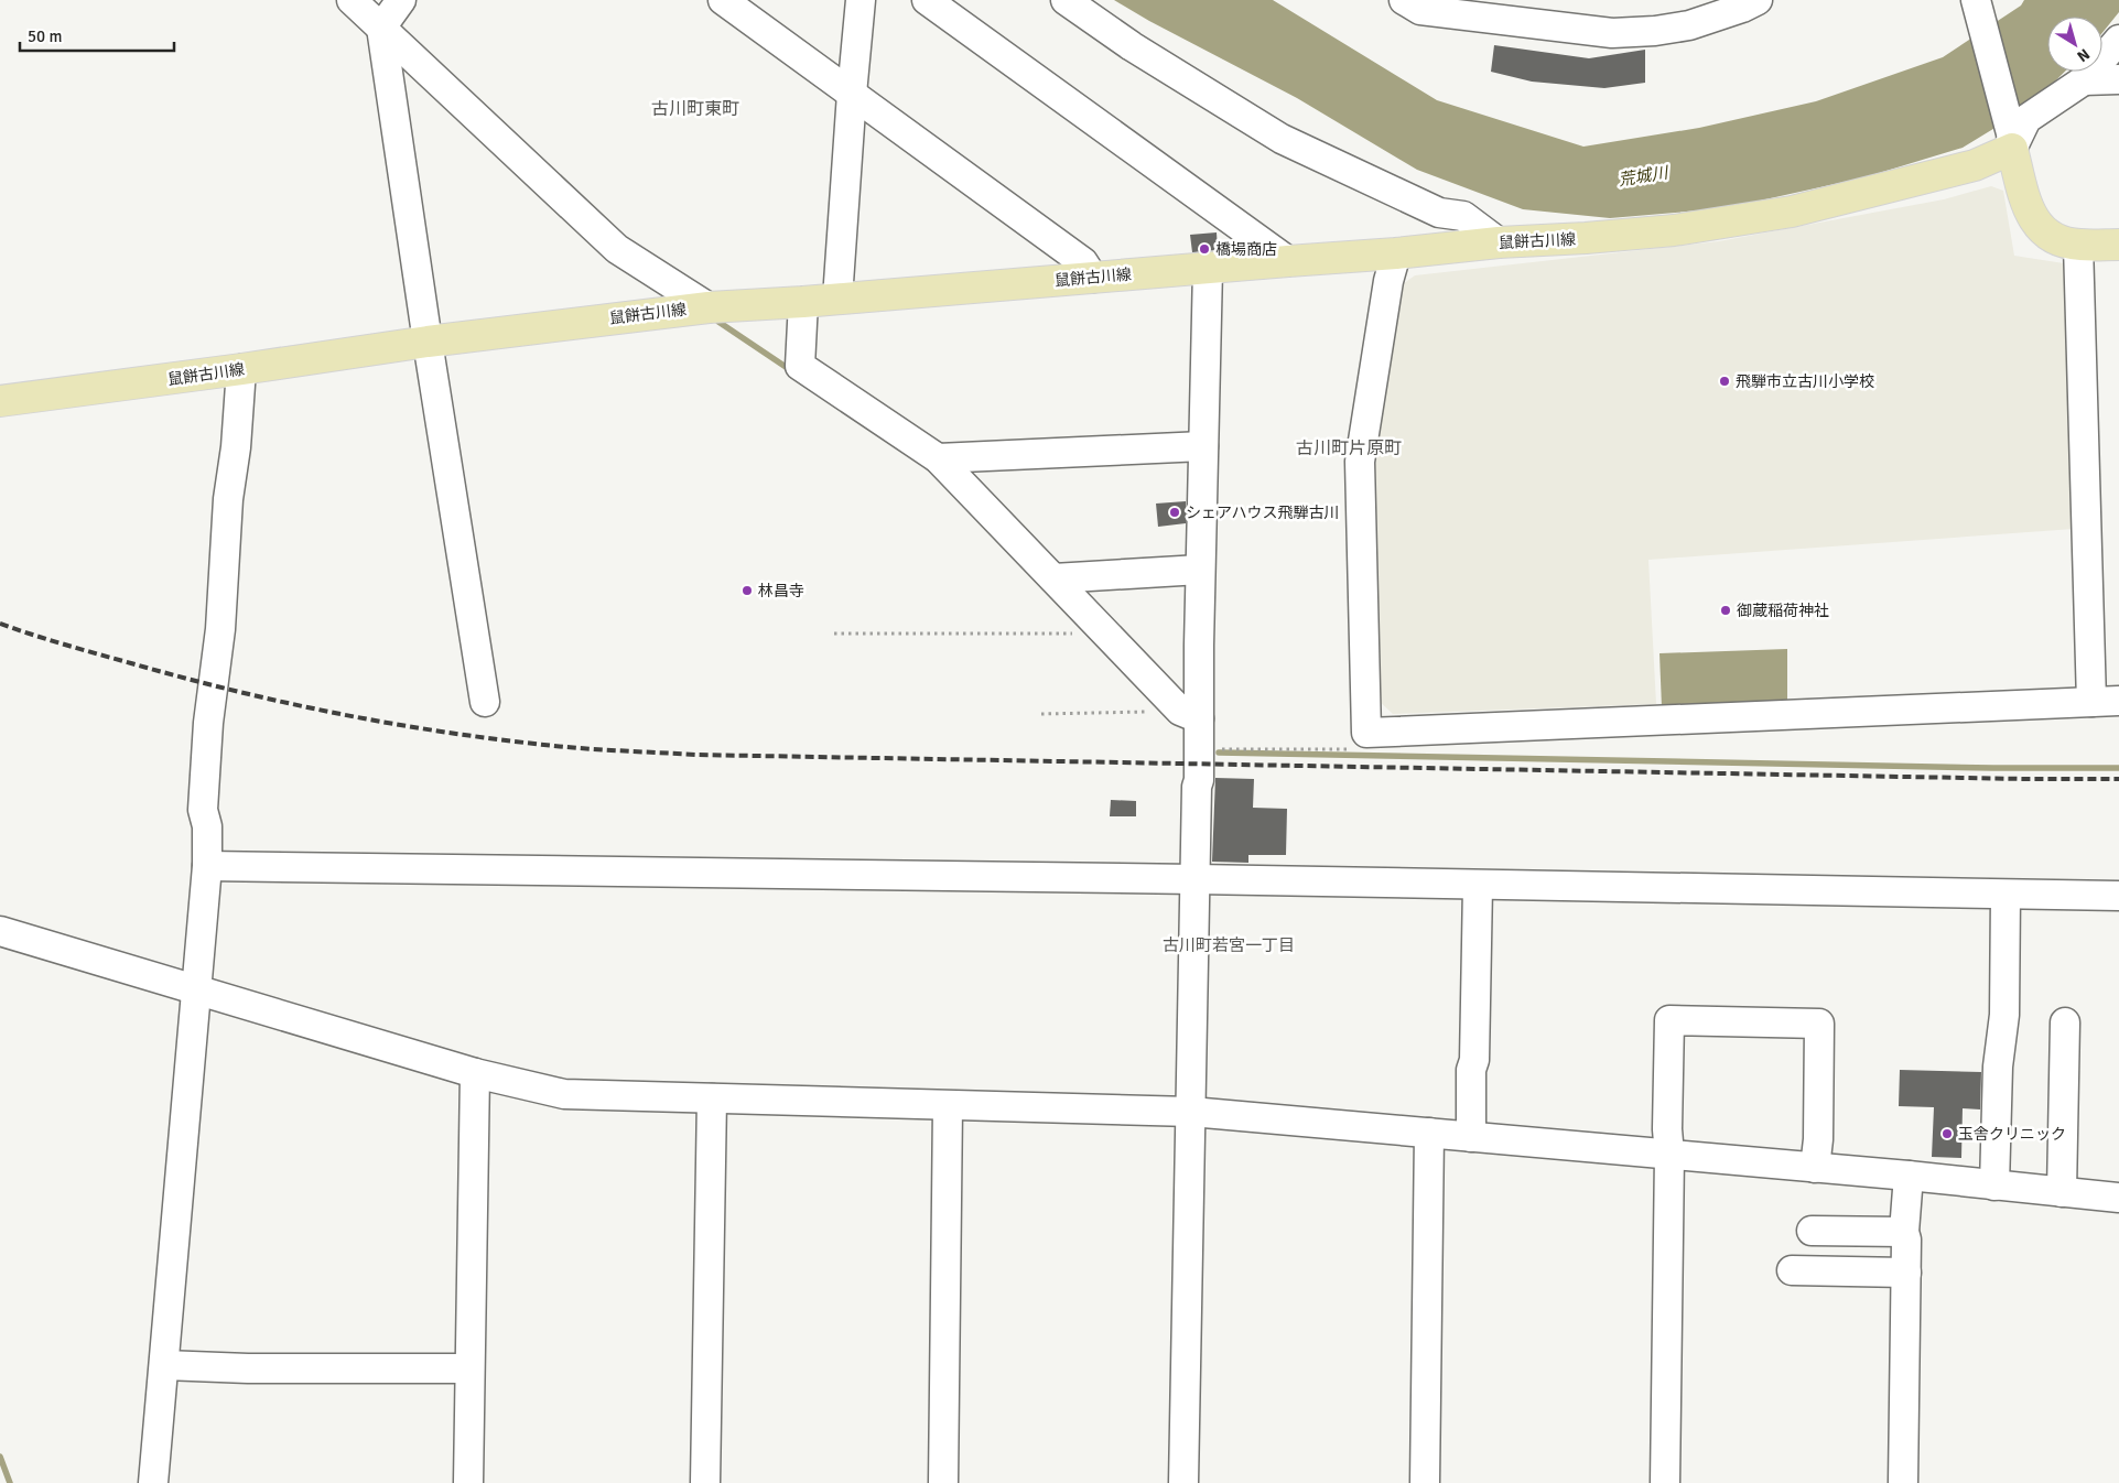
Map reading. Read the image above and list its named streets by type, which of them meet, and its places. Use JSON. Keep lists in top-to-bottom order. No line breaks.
{"streets":{"main road":["鼠餅古川線"]},"districts":["古川町東町","古川町片原町","古川町若宮一丁目"],"water":["荒城川"],"places":["橋場商店","飛騨市立古川小学校","シェアハウス飛騨古川","林昌寺","御蔵稲荷神社","玉舎クリニック"],"scale_bar":"50 m","north":"bottom right"}
